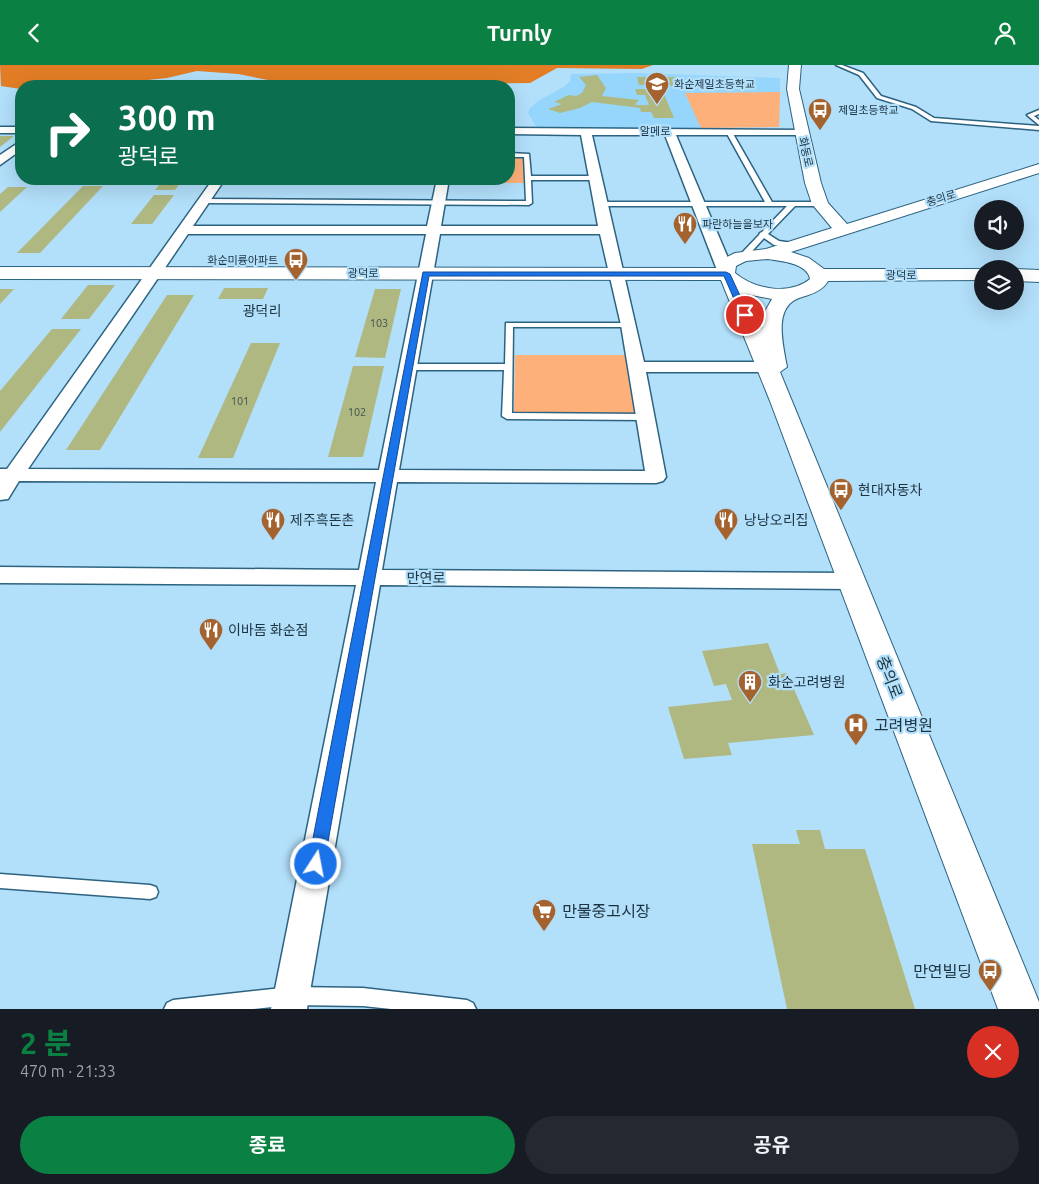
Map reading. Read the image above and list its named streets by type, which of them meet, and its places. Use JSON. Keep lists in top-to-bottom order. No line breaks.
{"streets":{"street":["알메로","화동로","충의로","광덕로","만연로"]},"crossings":[["알메로","화동로"],["화동로","충의로"],["충의로","광덕로"],["충의로","만연로"]],"districts":["광덕리"],"places":{"school or university":["화순제일초등학교"],"bus stop":["제일초등학교","화순미륭아파트","현대자동차","만연빌딩"],"restaurant":["파란하늘을보자","제주흑돈촌","낭낭오리집","이바돔 화순점"],"building":["화순고려병원"],"hospital":["고려병원"],"supermarket":["만물중고시장"]},"house_numbers":["103","101","102"],"page":{"header":"Turnly","turn":["300 m","광덕로"],"heading":["2 분","470 m · 21:33"],"buttons":["종료","공유"]}}
